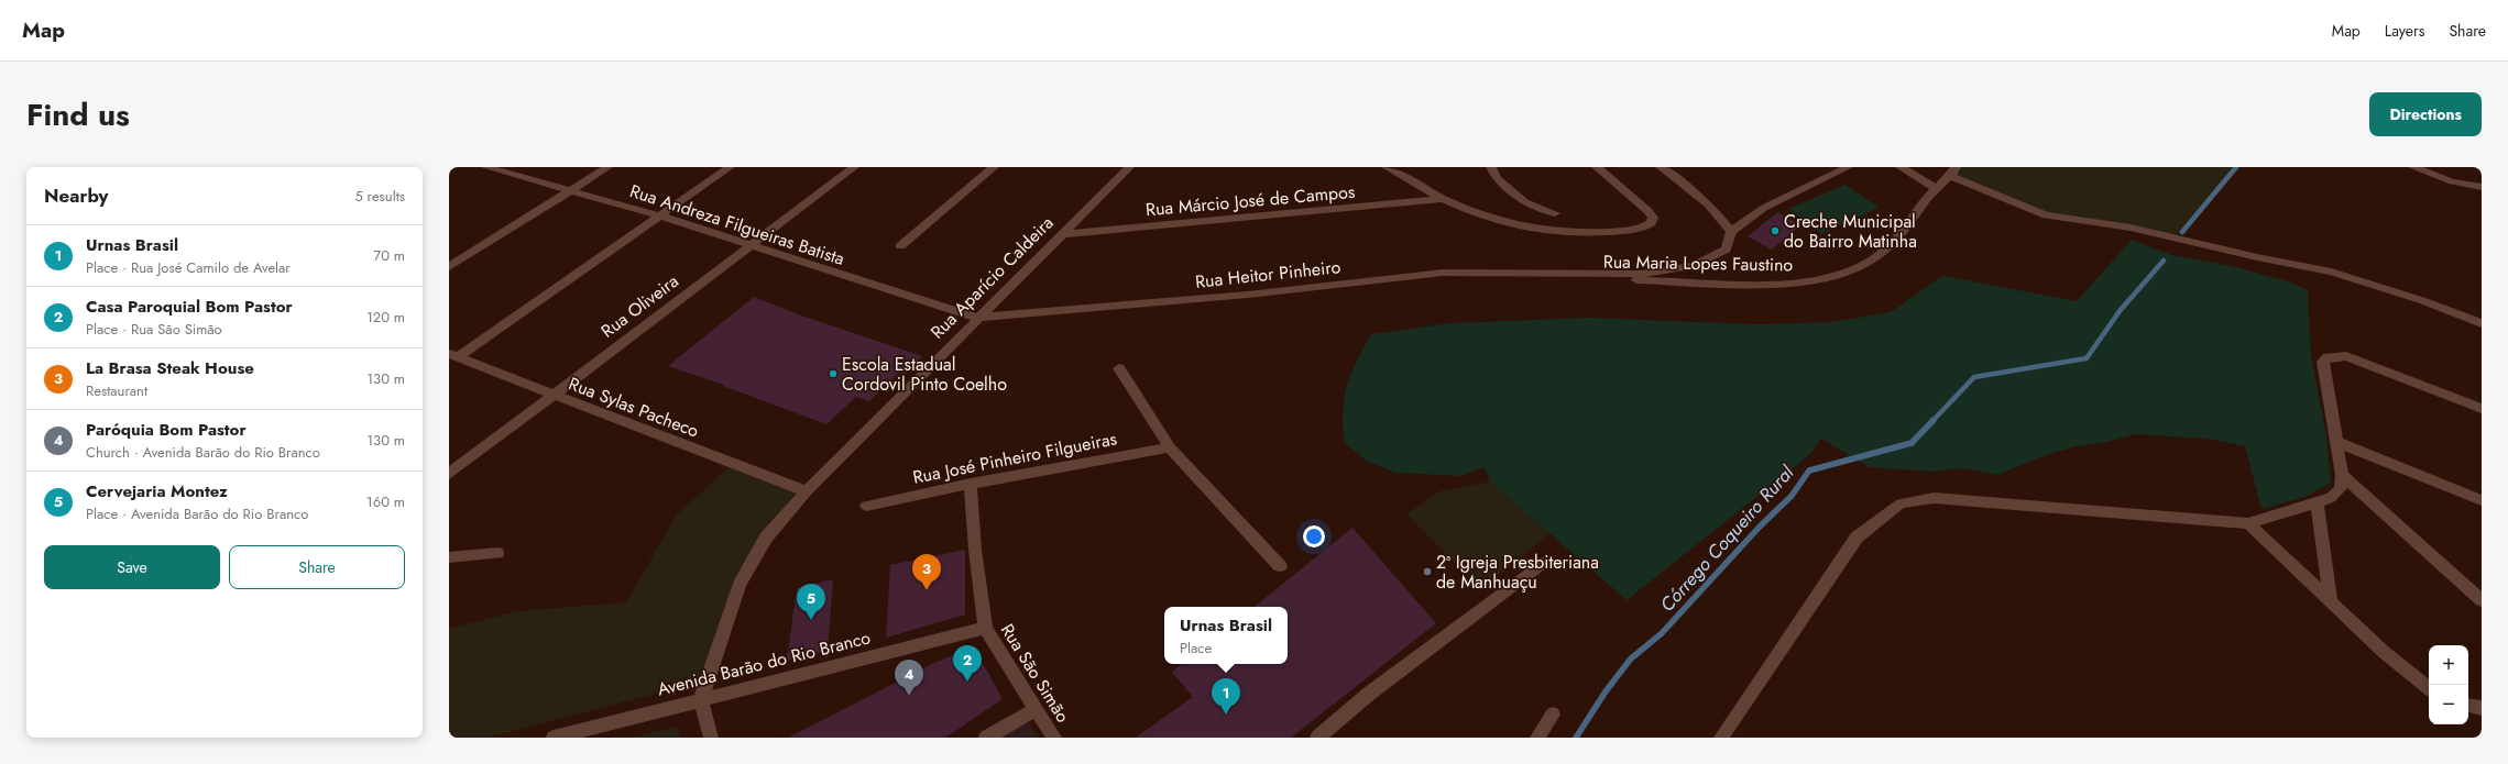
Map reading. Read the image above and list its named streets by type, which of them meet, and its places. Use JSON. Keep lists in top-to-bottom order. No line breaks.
{"streets":{"street":["Rua Márcio José de Campos","Rua Andreza Filgueiras Batista","Rua Maria Lopes Faustino","Rua Heitor Pinheiro","Rua Aparício Caldeira","Rua Oliveira","Rua Sylas Pacheco","Rua José Pinheiro Filgueiras","Avenida Barão do Rio Branco","Rua São Simão"]},"crossings":[["Rua Márcio José de Campos","Rua Aparício Caldeira"],["Rua Andreza Filgueiras Batista","Rua Heitor Pinheiro"],["Rua Andreza Filgueiras Batista","Rua Aparício Caldeira"],["Rua Andreza Filgueiras Batista","Rua Oliveira"],["Rua Maria Lopes Faustino","Rua Heitor Pinheiro"],["Rua Heitor Pinheiro","Rua Aparício Caldeira"],["Rua Aparício Caldeira","Rua Sylas Pacheco"],["Rua Aparício Caldeira","Avenida Barão do Rio Branco"],["Rua Oliveira","Rua Sylas Pacheco"],["Avenida Barão do Rio Branco","Rua São Simão"]],"water":["Córrego Coqueiro Rural"],"places":["Creche Municipal do Bairro Matinha","Escola Estadual Cordovil Pinto Coelho","2ª Igreja Presbiteriana de Manhuaçu"],"page":{"header":"Map","nav":["Map","Layers","Share"],"title":"Find us","buttons":["Directions",["Save","Share"]],"heading":["Nearby","5 results"],"list":[{"mark":"1","name":"Urnas Brasil","note":"Place · Rua José Camilo de Avelar","value":"70 m"},{"mark":"2","name":"Casa Paroquial Bom Pastor","note":"Place · Rua São Simão","value":"120 m"},{"mark":"3","name":"La Brasa Steak House","note":"Restaurant","value":"130 m"},{"mark":"4","name":"Paróquia Bom Pastor","note":"Church · Avenida Barão do Rio Branco","value":"130 m"},{"mark":"5","name":"Cervejaria Montez","note":"Place · Avenida Barão do Rio Branco","value":"160 m"}],"pins":["3","5","2","4","1"],"popup":["Urnas Brasil","Place"],"map_buttons":["+","−"]}}
